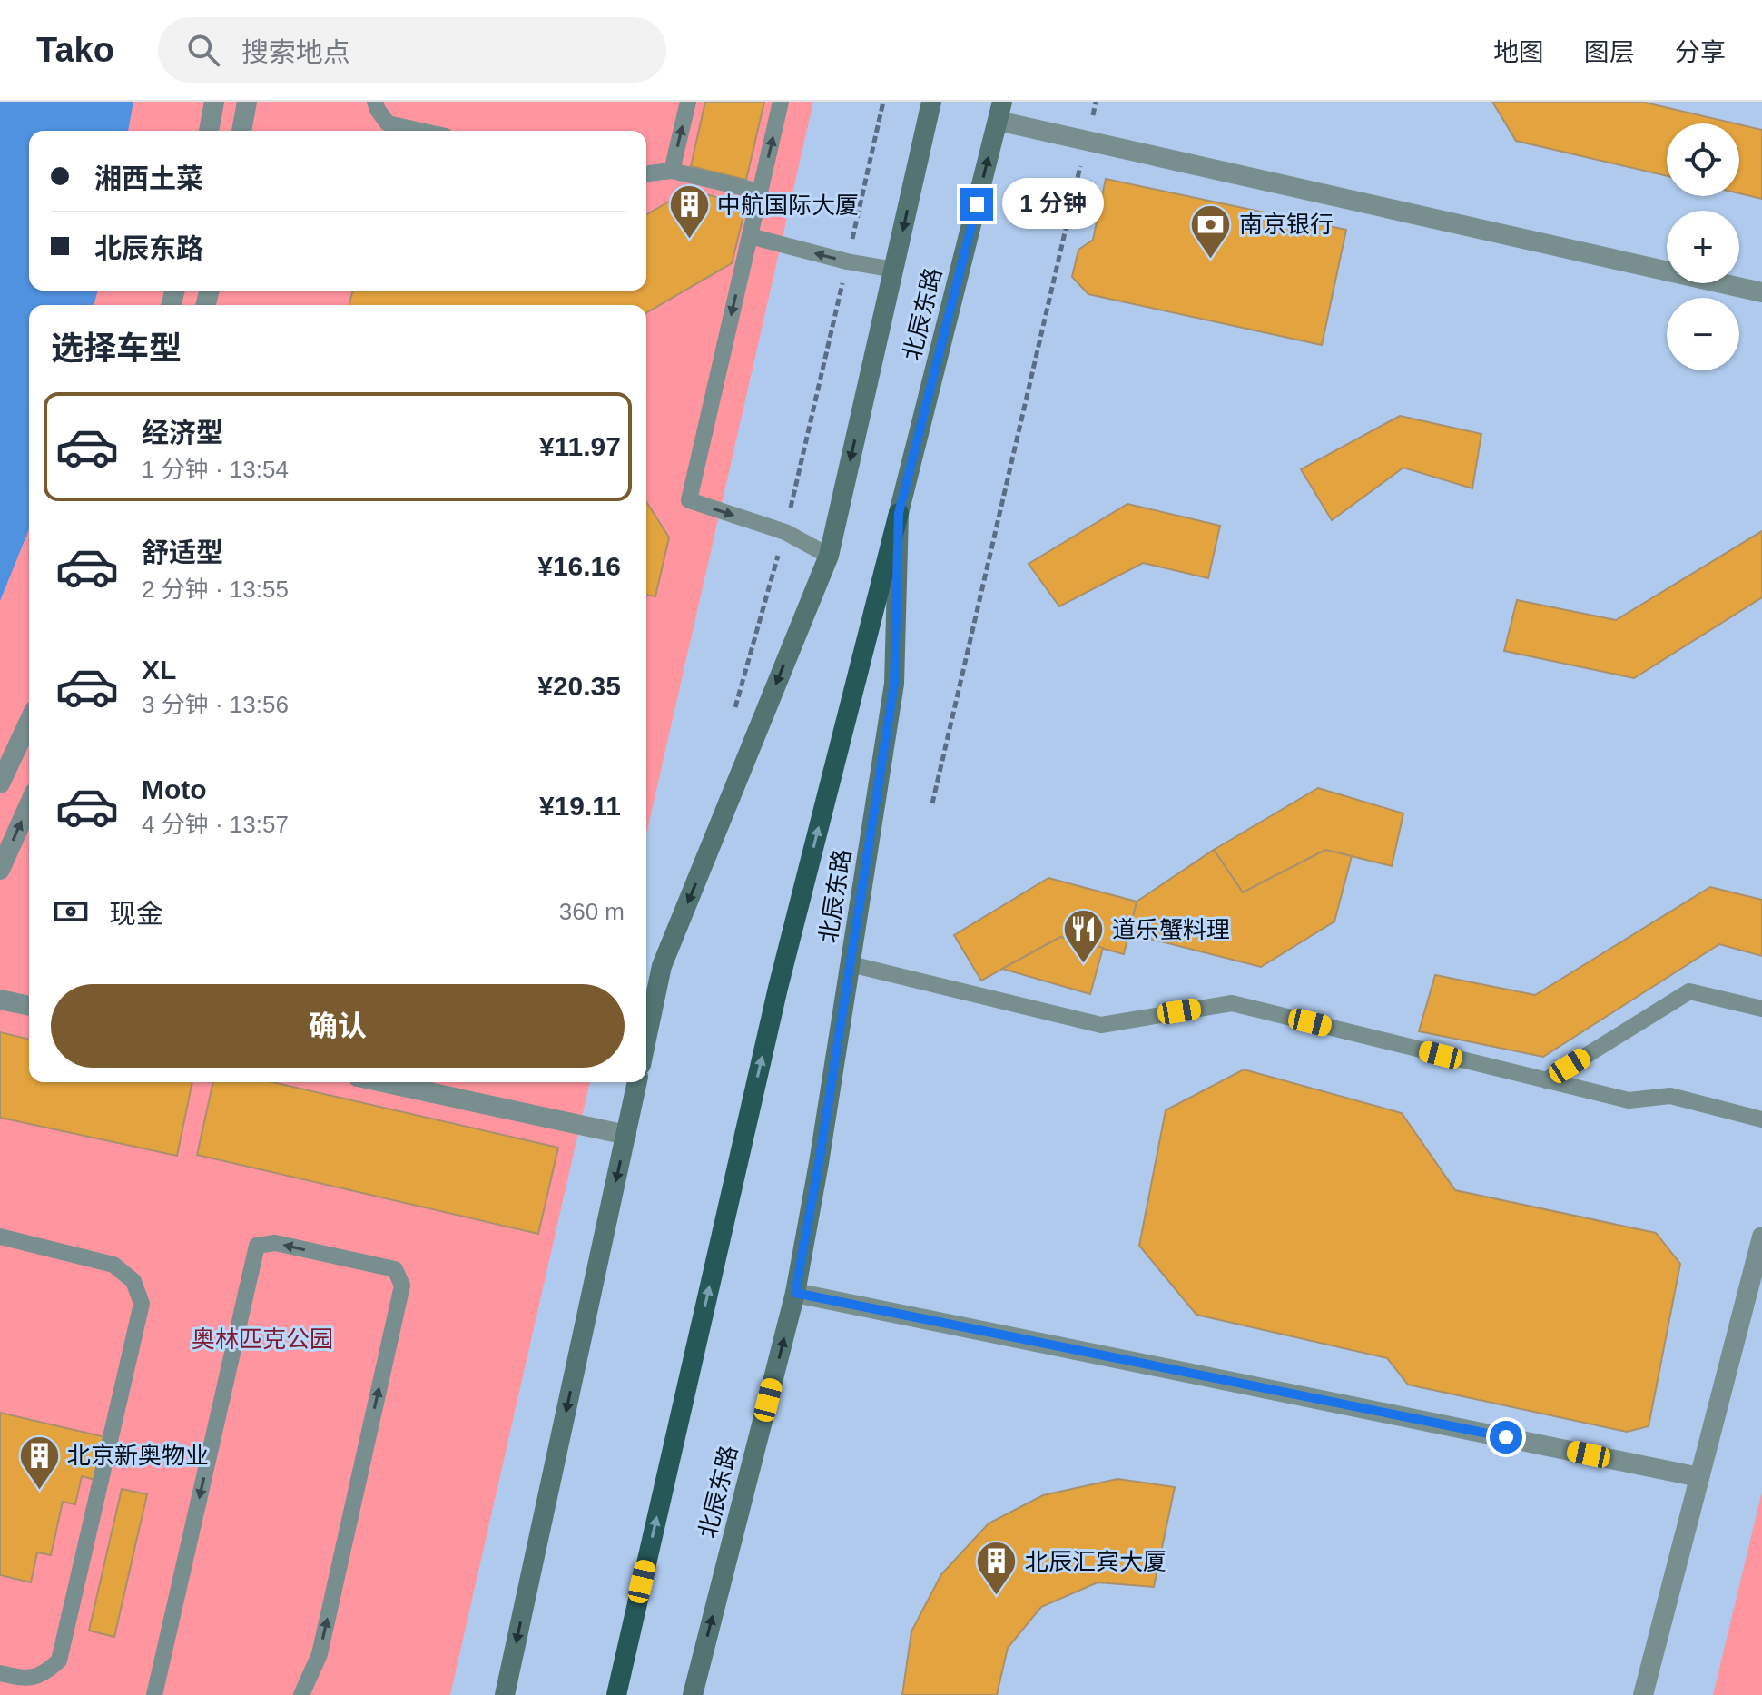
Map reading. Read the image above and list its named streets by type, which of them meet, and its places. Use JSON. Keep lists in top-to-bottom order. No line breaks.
{"streets":{"main road":["北辰东路"]},"parks":["奥林匹克公园"],"places":{"building":["中航国际大厦","北京新奥物业","北辰汇宾大厦"],"bank":["南京银行"],"restaurant":["道乐蟹料理"]},"page":{"header":"Tako","search":"搜索地点","nav":["地图","图层","分享"],"map_buttons":["+","−"],"banner":["湘西土菜","北辰东路"],"bubble":"1 分钟","heading":"选择车型","list":[{"name":"经济型","note":"1 分钟 · 13:54","value":"¥11.97"},{"name":"舒适型","note":"2 分钟 · 13:55","value":"¥16.16"},{"name":"XL","note":"3 分钟 · 13:56","value":"¥20.35"},{"name":"Moto","note":"4 分钟 · 13:57","value":"¥19.11"}],"pay":["现金","360 m"],"buttons":"确认"}}
